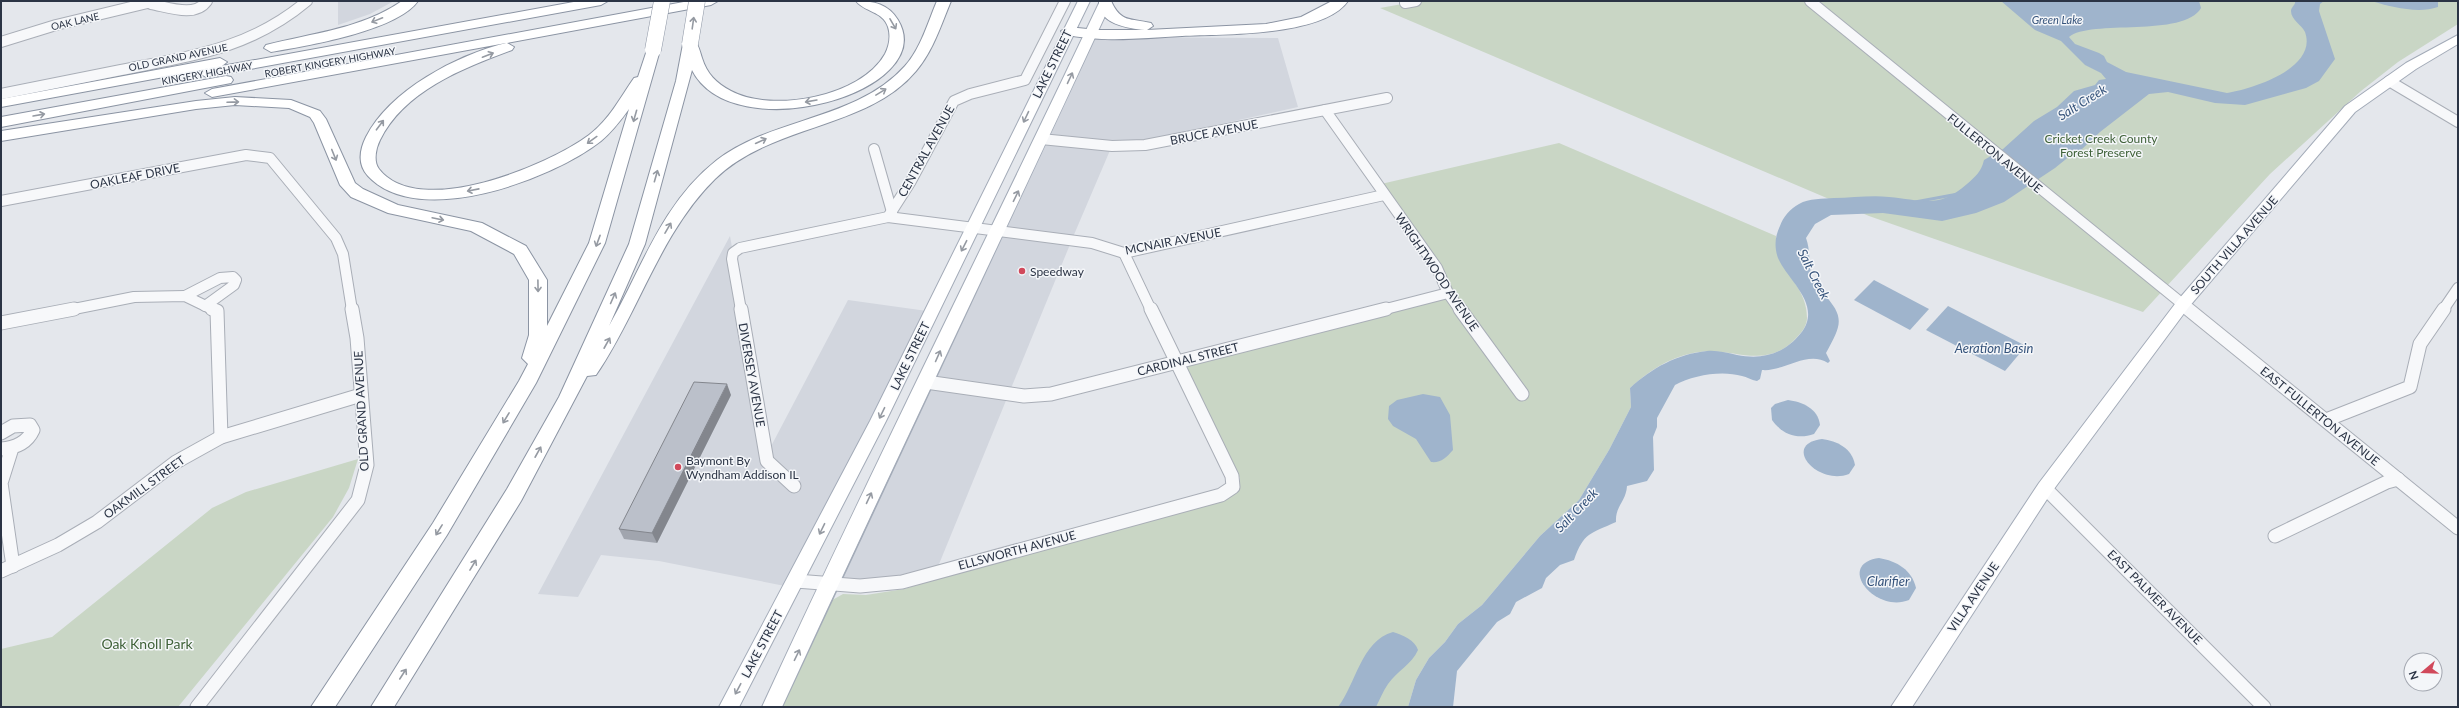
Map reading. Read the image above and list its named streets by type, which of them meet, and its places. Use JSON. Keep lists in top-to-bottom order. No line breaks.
{"streets":{"highway":["ROBERT KINGERY HIGHWAY","KINGERY HIGHWAY"],"main road":["LAKE STREET","SOUTH VILLA AVENUE","VILLA AVENUE"],"street":["OAK LANE","OLD GRAND AVENUE","BRUCE AVENUE","CENTRAL AVENUE","FULLERTON AVENUE","OAKLEAF DRIVE","MCNAIR AVENUE","WRIGHTWOOD AVENUE","CARDINAL STREET","DIVERSEY AVENUE","EAST FULLERTON AVENUE","OAKMILL STREET","ELLSWORTH AVENUE","EAST PALMER AVENUE"]},"crossings":[["OLD GRAND AVENUE","OAKLEAF DRIVE"],["OLD GRAND AVENUE","OAKMILL STREET"],["LAKE STREET","BRUCE AVENUE"],["LAKE STREET","MCNAIR AVENUE"],["LAKE STREET","CARDINAL STREET"],["LAKE STREET","ELLSWORTH AVENUE"],["BRUCE AVENUE","WRIGHTWOOD AVENUE"],["CENTRAL AVENUE","MCNAIR AVENUE"],["FULLERTON AVENUE","SOUTH VILLA AVENUE"],["FULLERTON AVENUE","EAST FULLERTON AVENUE"],["MCNAIR AVENUE","WRIGHTWOOD AVENUE"],["MCNAIR AVENUE","DIVERSEY AVENUE"],["SOUTH VILLA AVENUE","EAST FULLERTON AVENUE"],["SOUTH VILLA AVENUE","VILLA AVENUE"],["SOUTH VILLA AVENUE","EAST PALMER AVENUE"],["WRIGHTWOOD AVENUE","CARDINAL STREET"],["CARDINAL STREET","ELLSWORTH AVENUE"],["VILLA AVENUE","EAST PALMER AVENUE"]],"water":["Green Lake","Salt Creek","Aeration Basin","Clarifier"],"parks":["Cricket Creek County Forest Preserve","Oak Knoll Park"],"places":["Speedway","Baymont By Wyndham Addison IL"],"north":"left"}
